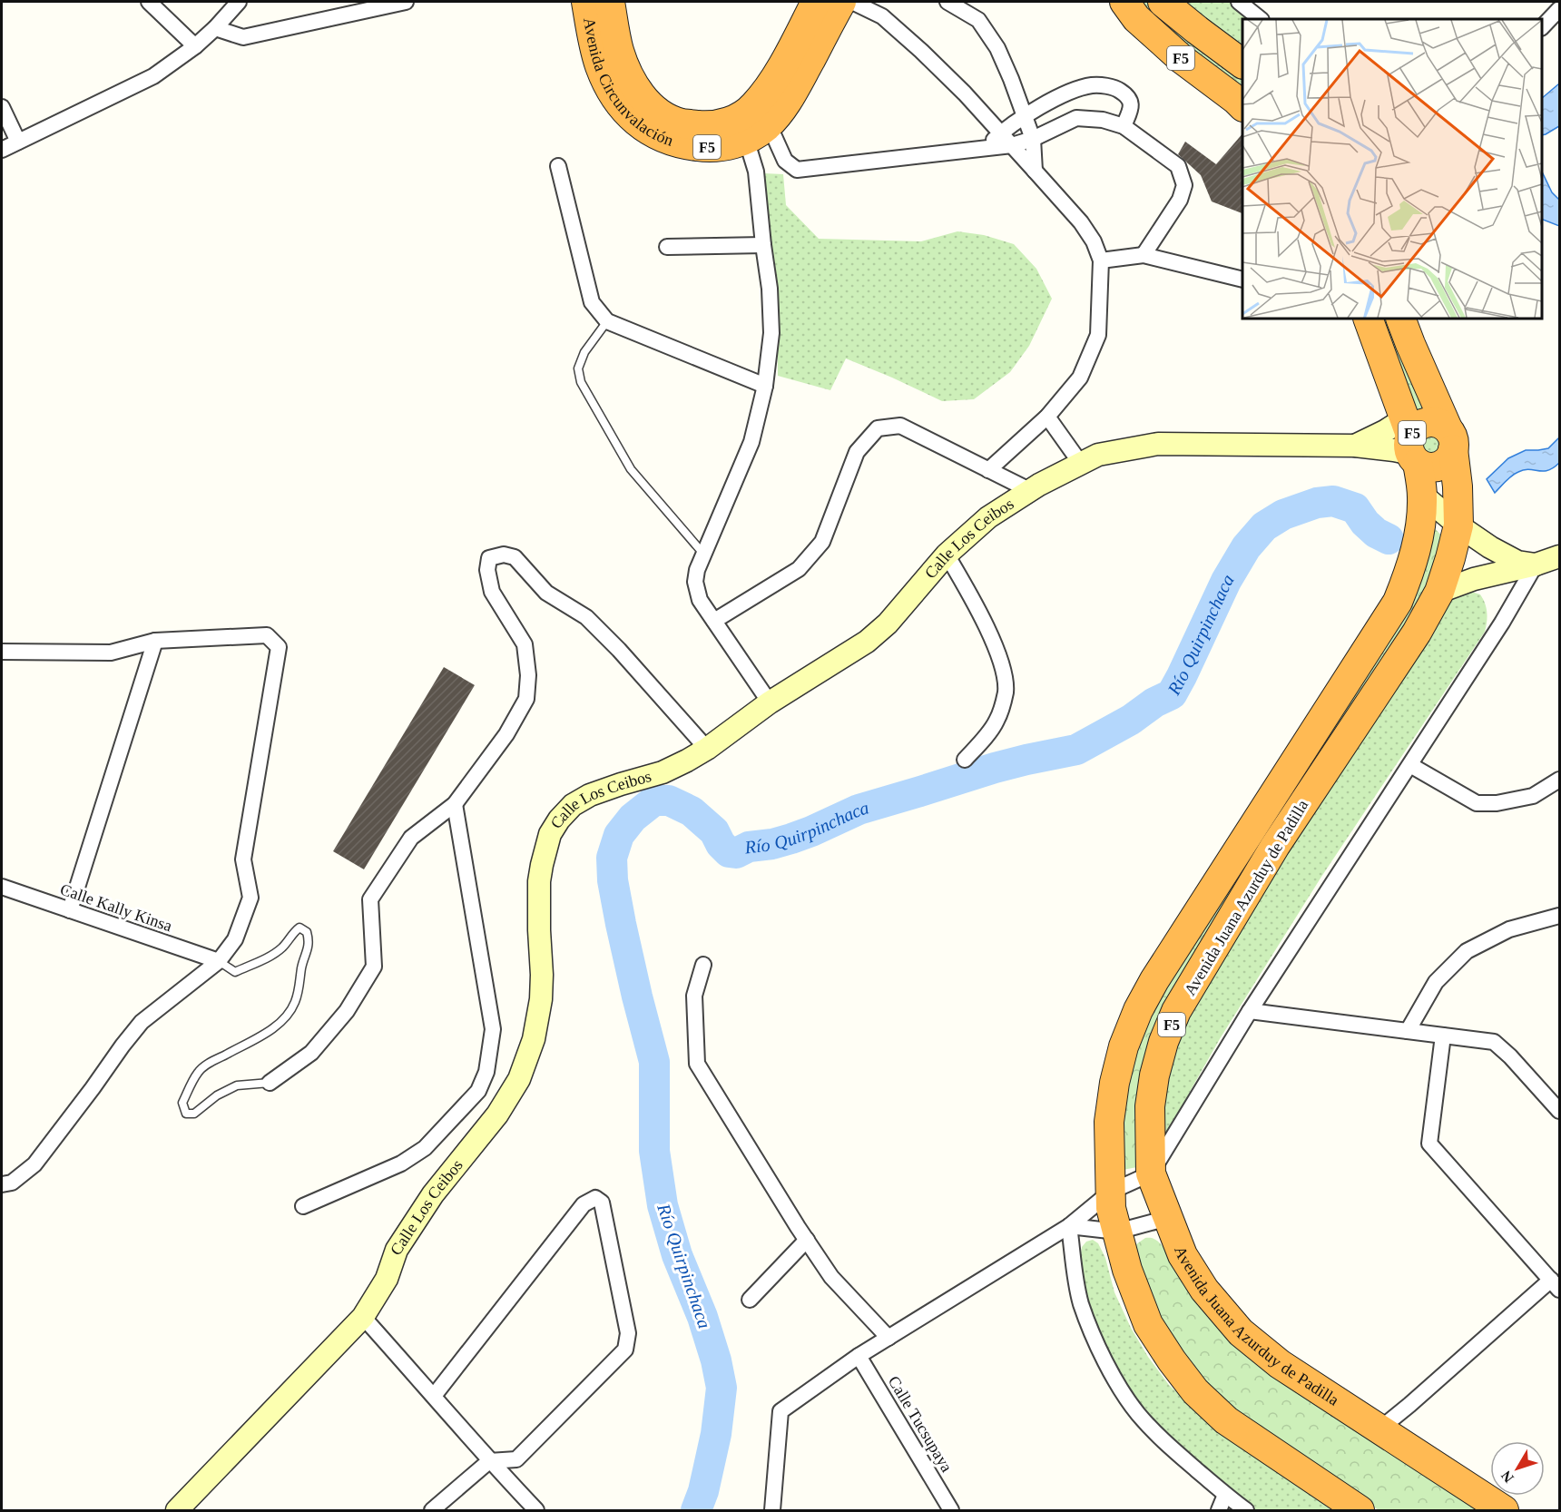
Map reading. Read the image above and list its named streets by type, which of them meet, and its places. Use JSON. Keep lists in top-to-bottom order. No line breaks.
{"streets":{"highway":["F5","Avenida Circunvalación","Avenida Juana Azurduy de Padilla"],"street":["Calle Los Ceibos","Calle Kally Kinsa","Calle Tucsupaya"]},"crossings":[["F5","Calle Los Ceibos"],["F5","Avenida Juana Azurduy de Padilla"],["Calle Los Ceibos","Avenida Juana Azurduy de Padilla"]],"water":["Río Quirpinchaca"],"north":"bottom left"}
